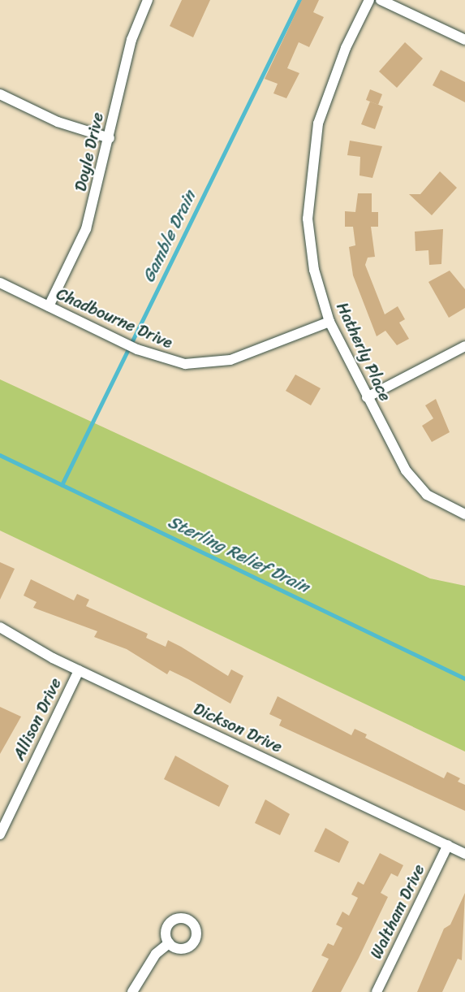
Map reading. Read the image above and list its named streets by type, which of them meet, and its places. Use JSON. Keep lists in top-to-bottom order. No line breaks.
{"streets":{"street":["Doyle Drive","Chadbourne Drive","Hatherly Place","Allison Drive","Dickson Drive","Waltham Drive"]},"crossings":[["Doyle Drive","Chadbourne Drive"],["Chadbourne Drive","Hatherly Place"],["Allison Drive","Dickson Drive"],["Dickson Drive","Waltham Drive"]],"water":["Gamble Drain","Sterling Relief Drain"]}
